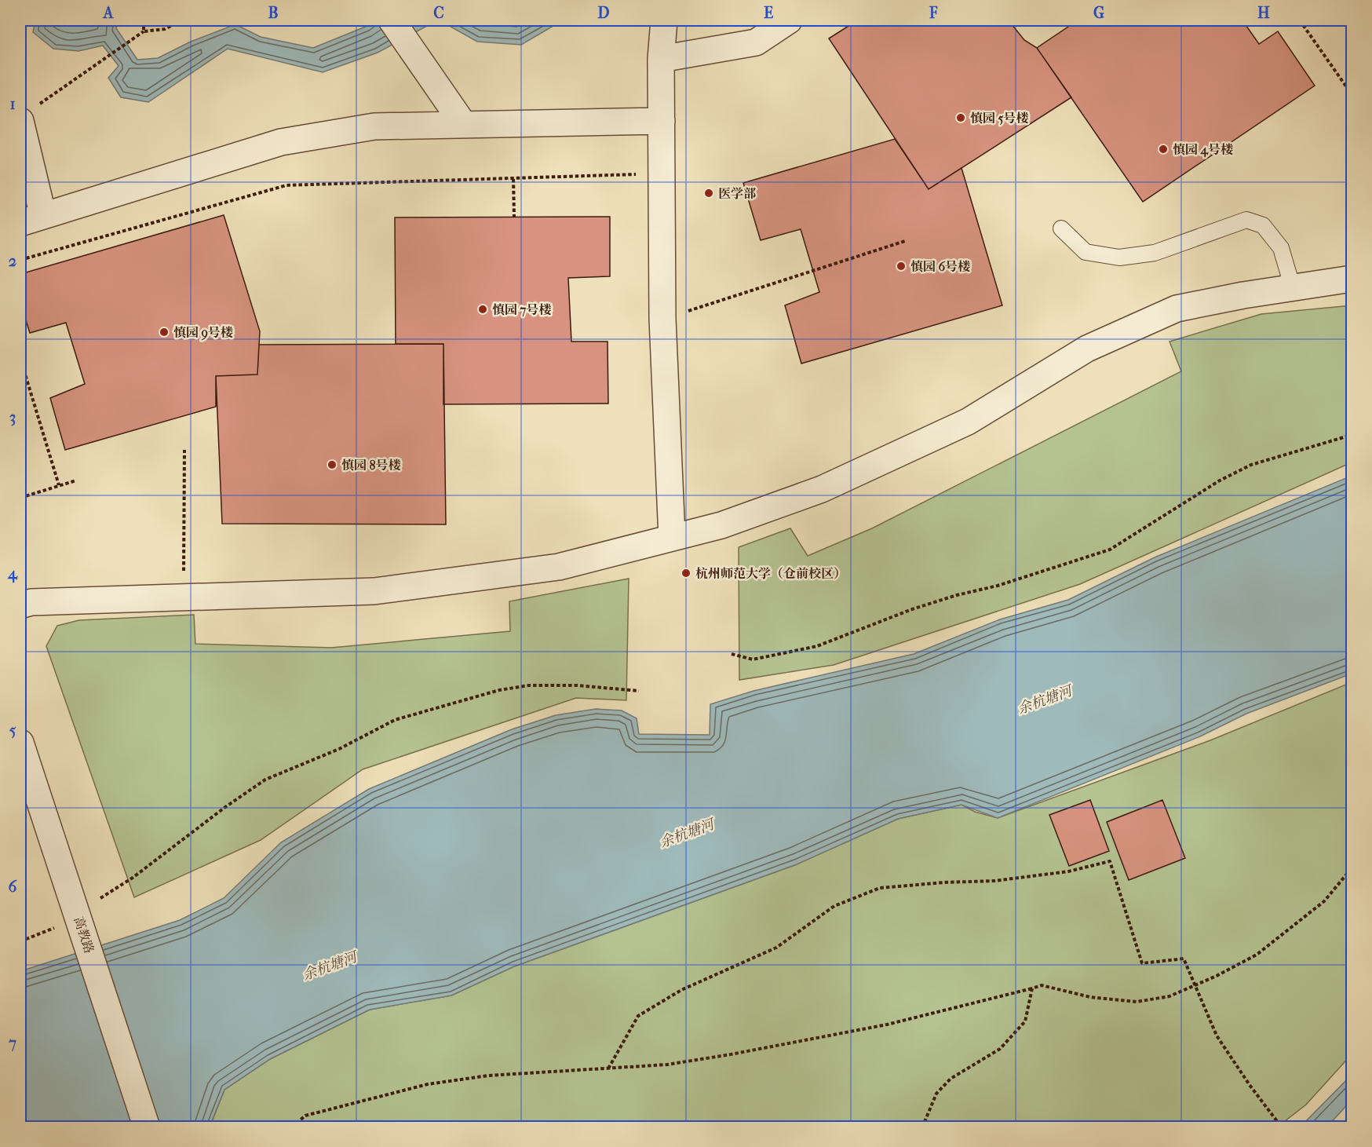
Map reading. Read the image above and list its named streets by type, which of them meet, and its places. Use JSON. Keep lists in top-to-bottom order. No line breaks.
{"streets":{"street":["高教路"]},"water":["余杭塘河"],"places":["慎园 5号楼","慎园 4号楼","医学部","慎园 6号楼","慎园 7号楼","慎园 9号楼","慎园 8号楼","杭州师范大学（仓前校区）"],"grid":{"columns":["A","B","C","D","E","F","G","H"],"rows":["1","2","3","4","5","6","7"]}}
